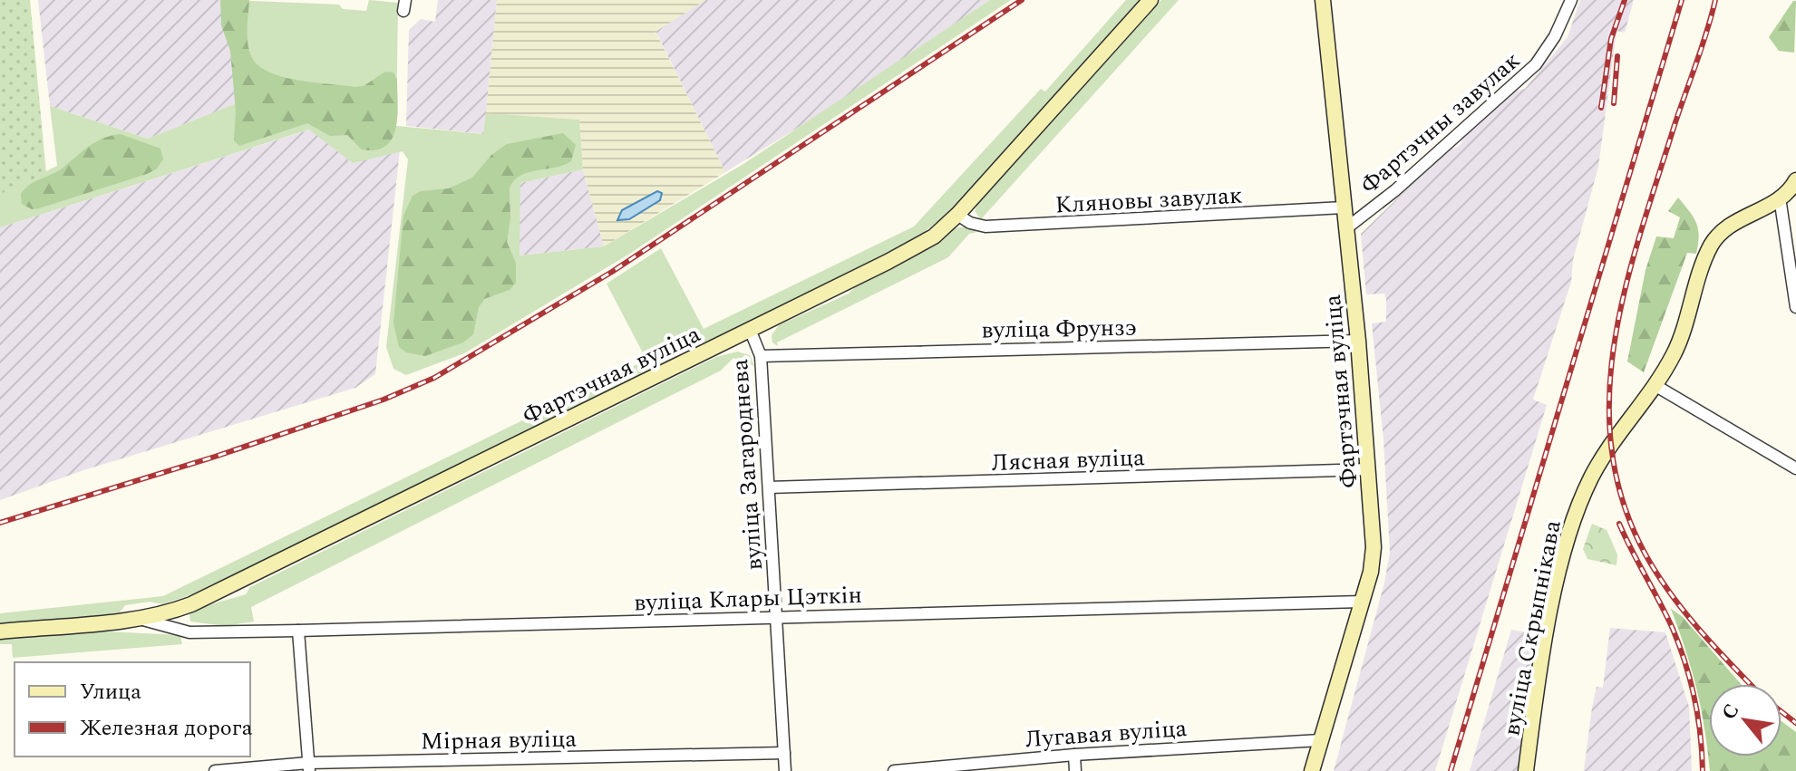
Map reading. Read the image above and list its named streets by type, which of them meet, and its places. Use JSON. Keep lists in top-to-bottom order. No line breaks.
{"streets":{"street":["Фартэчны завулак","Кляновы завулак","вуліца Фрунзэ","Фартэчная вуліца","Лясная вуліца","вуліца Загароднева","вуліца Клары Цэткін","вуліца Скрыпнікава","Лугавая вуліца","Мірная вуліца"]},"crossings":[["Фартэчны завулак","Фартэчная вуліца"],["Кляновы завулак","Фартэчная вуліца"],["вуліца Фрунзэ","Фартэчная вуліца"],["вуліца Фрунзэ","вуліца Загароднева"],["Фартэчная вуліца","Лясная вуліца"],["Фартэчная вуліца","вуліца Загароднева"],["Фартэчная вуліца","вуліца Клары Цэткін"],["Фартэчная вуліца","Лугавая вуліца"],["Лясная вуліца","вуліца Загароднева"],["вуліца Загароднева","вуліца Клары Цэткін"],["вуліца Загароднева","Мірная вуліца"]],"legend":["Улица","Железная дорога"],"north":"top left"}
